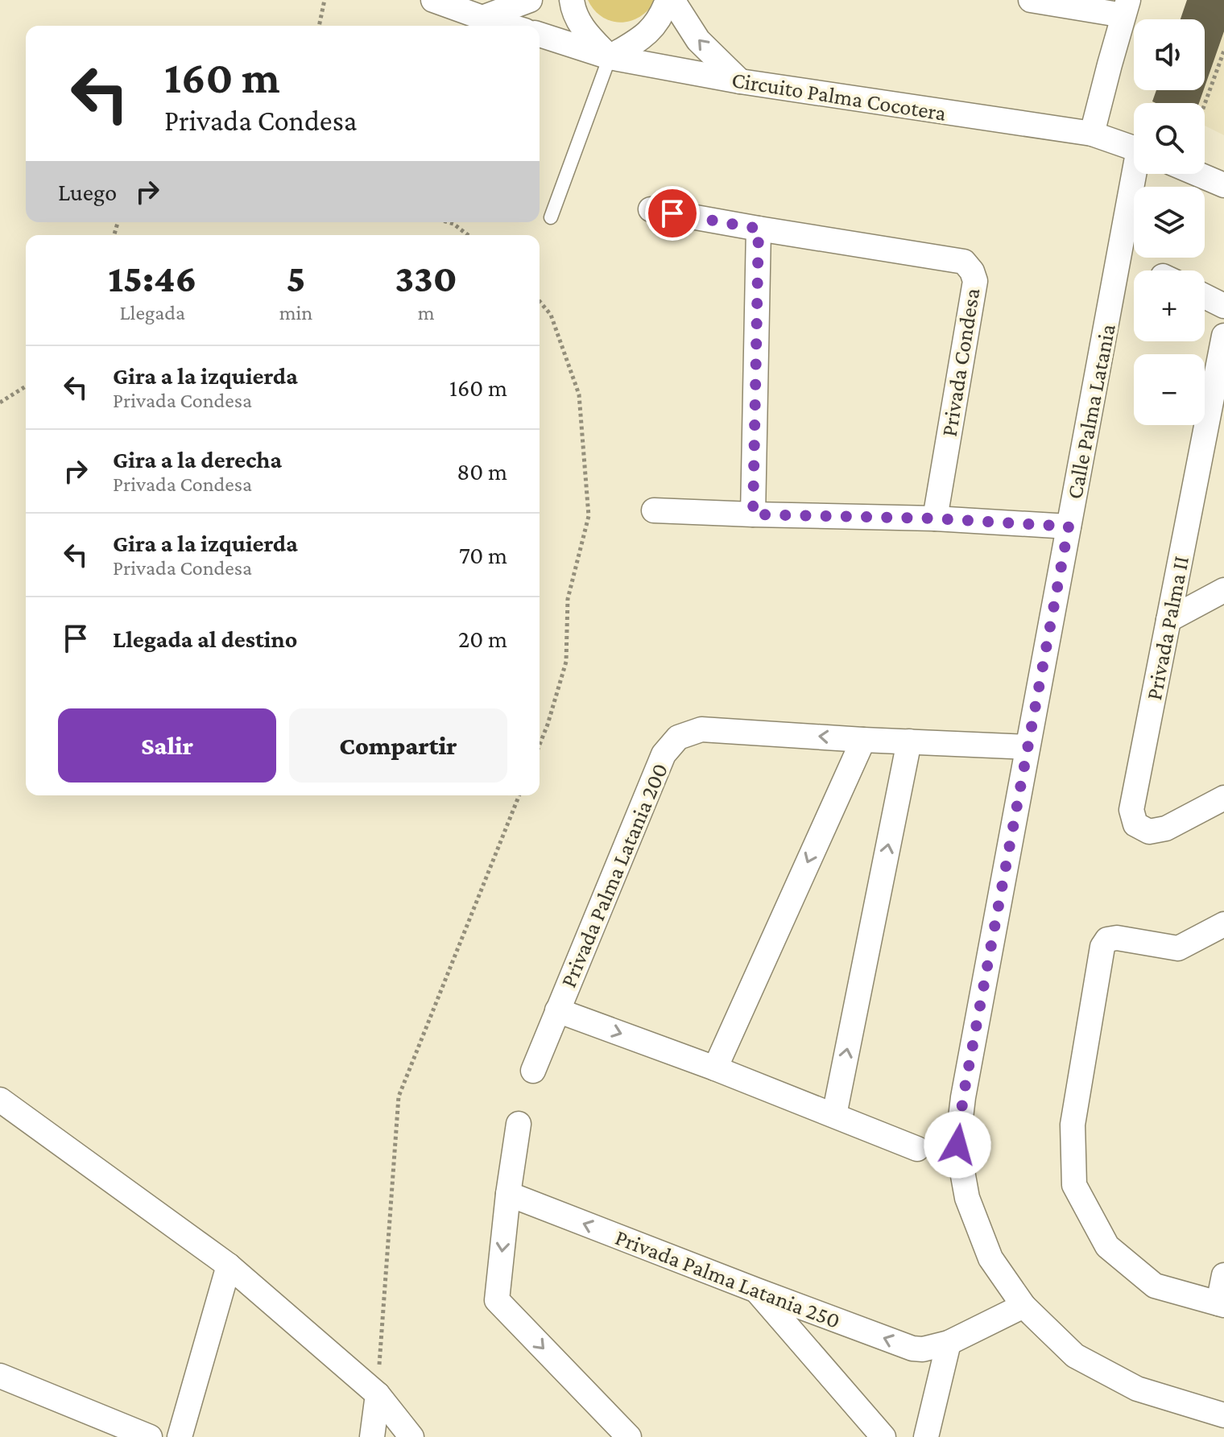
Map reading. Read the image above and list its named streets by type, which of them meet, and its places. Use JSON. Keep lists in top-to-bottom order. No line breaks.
{"streets":{"street":["Circuito Palma Cocotera","Privada Condesa","Calle Palma Latania","Privada Palma II","Privada Palma Latania 200","Privada Palma Latania 250"]},"crossings":[["Calle Palma Latania","Privada Palma Latania 200"],["Calle Palma Latania","Privada Palma Latania 250"]],"one_way":["Privada Palma Latania 250"],"page":{"map_buttons":["+","−"],"turn":["160 m","Privada Condesa"],"then":"Luego","eta":["15:46","Llegada","5","min","330","m"],"list":[{"name":"Gira a la izquierda","note":"Privada Condesa","value":"160 m"},{"name":"Gira a la derecha","note":"Privada Condesa","value":"80 m"},{"name":"Gira a la izquierda","note":"Privada Condesa","value":"70 m"},{"name":"Llegada al destino","value":"20 m"}],"buttons":["Salir","Compartir"]}}
